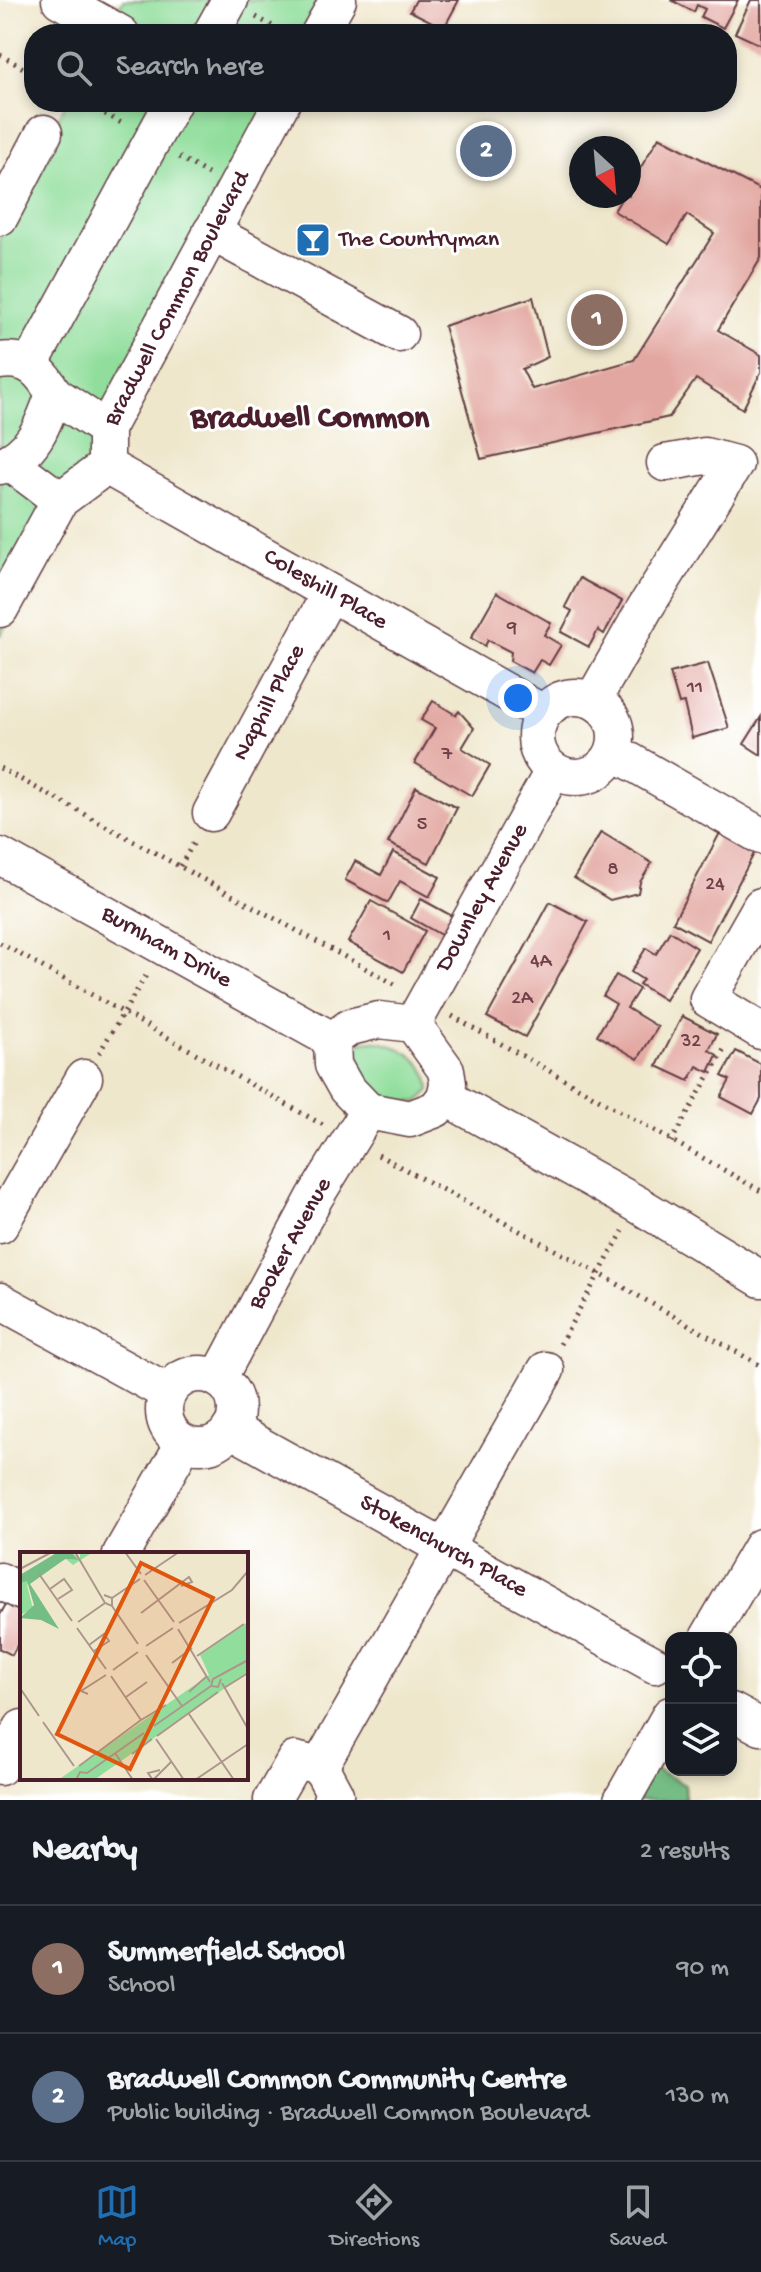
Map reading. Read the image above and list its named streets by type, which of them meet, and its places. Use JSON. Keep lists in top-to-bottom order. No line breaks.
{"streets":{"street":["Bradwell Common Boulevard","Coleshill Place","Naphill Place","Downley Avenue","Burnham Drive","Booker Avenue","Stokenchurch Place"]},"crossings":[["Bradwell Common Boulevard","Coleshill Place"],["Coleshill Place","Naphill Place"],["Coleshill Place","Downley Avenue"],["Downley Avenue","Burnham Drive"],["Downley Avenue","Booker Avenue"],["Burnham Drive","Booker Avenue"],["Booker Avenue","Stokenchurch Place"]],"districts":["Bradwell Common"],"places":{"bar":["The Countryman"]},"house_numbers":["9","11","7","5","8","24","1","4A","2A","32"],"north":"bottom right","page":{"search":"Search here","pins":["2","1"],"heading":["Nearby","2 results"],"list":[{"mark":"1","name":"Summerfield School","note":"School","value":"90 m"},{"mark":"2","name":"Bradwell Common Community Centre","note":"Public building · Bradwell Common Boulevard","value":"130 m"}],"nav":["Map","Directions","Saved"]}}
